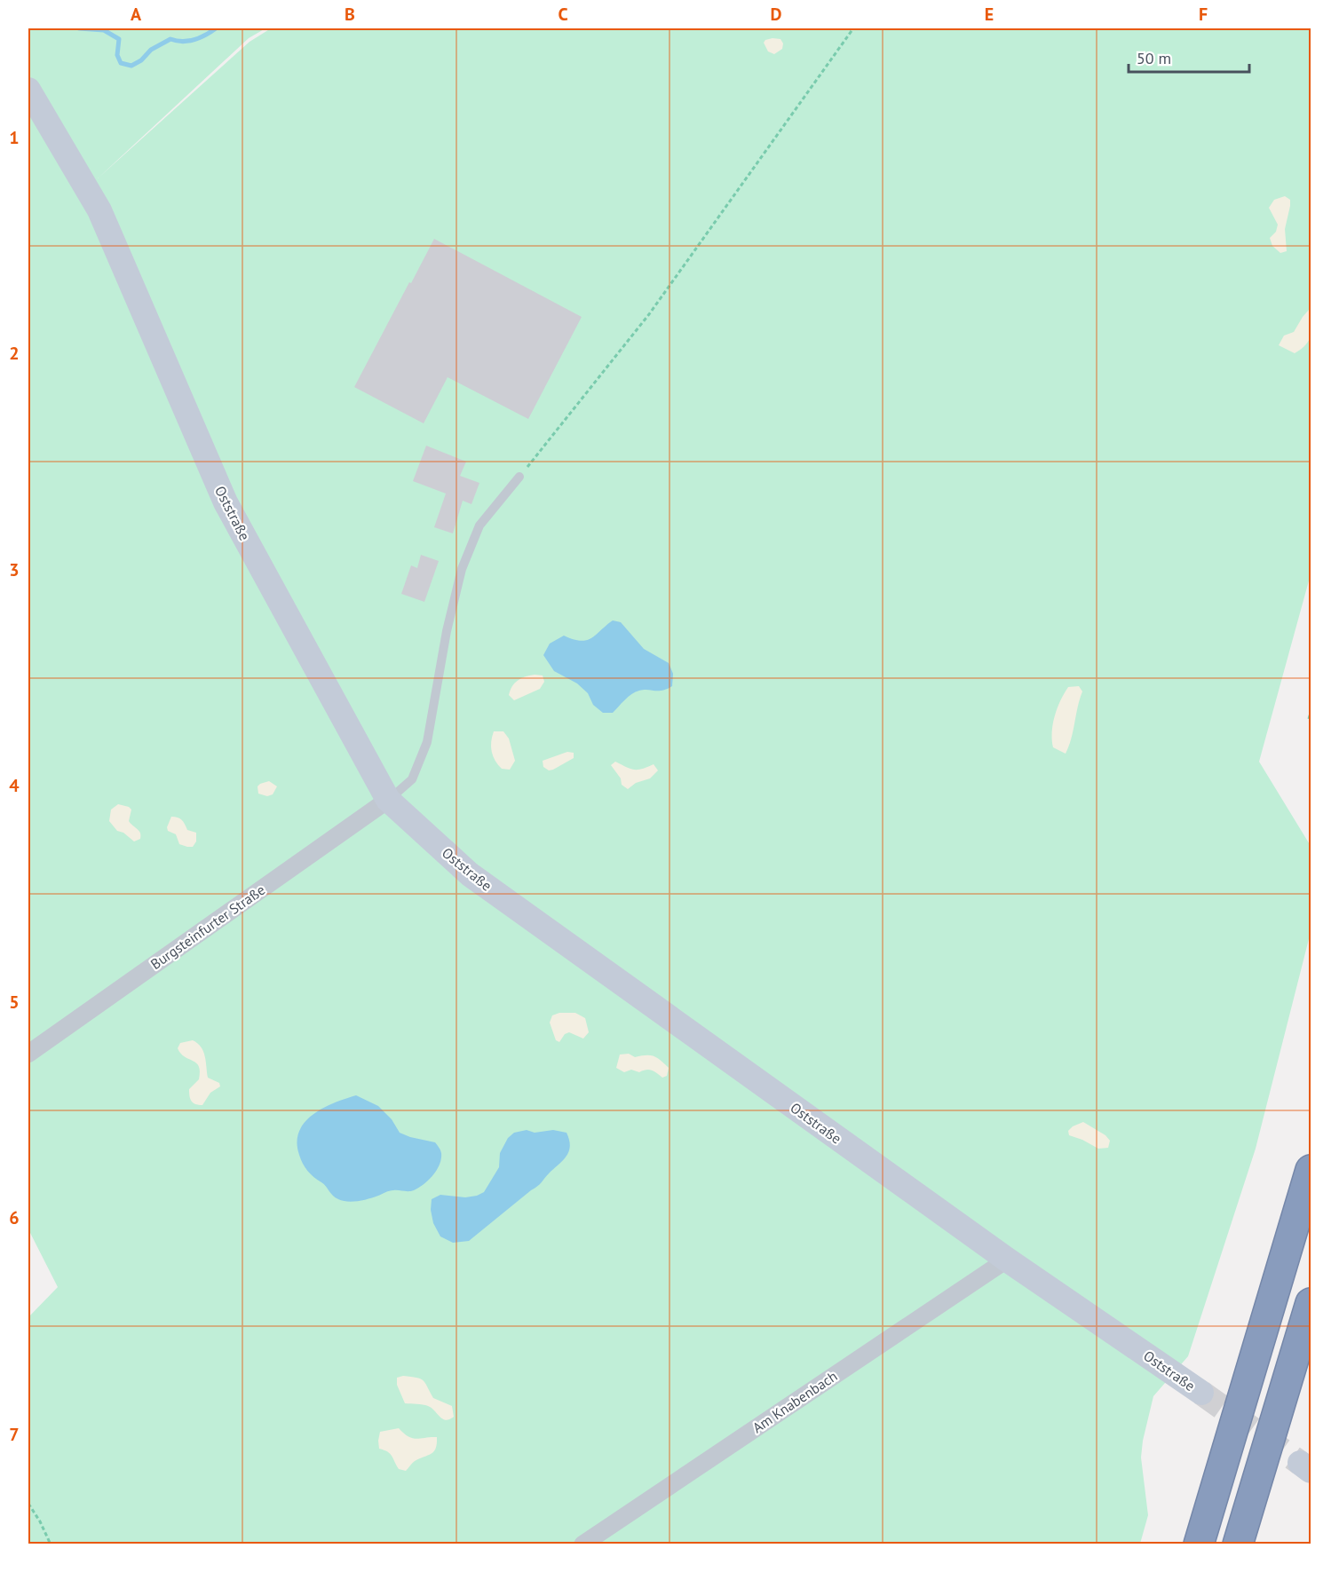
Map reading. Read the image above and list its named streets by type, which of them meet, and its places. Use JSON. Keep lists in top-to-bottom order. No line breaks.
{"streets":{"street":["Oststraße","Burgsteinfurter Straße","Am Knabenbach"]},"crossings":[["Oststraße","Burgsteinfurter Straße"],["Oststraße","Am Knabenbach"]],"scale_bar":"50 m","grid":{"columns":["A","B","C","D","E","F"],"rows":["1","2","3","4","5","6","7"]}}
